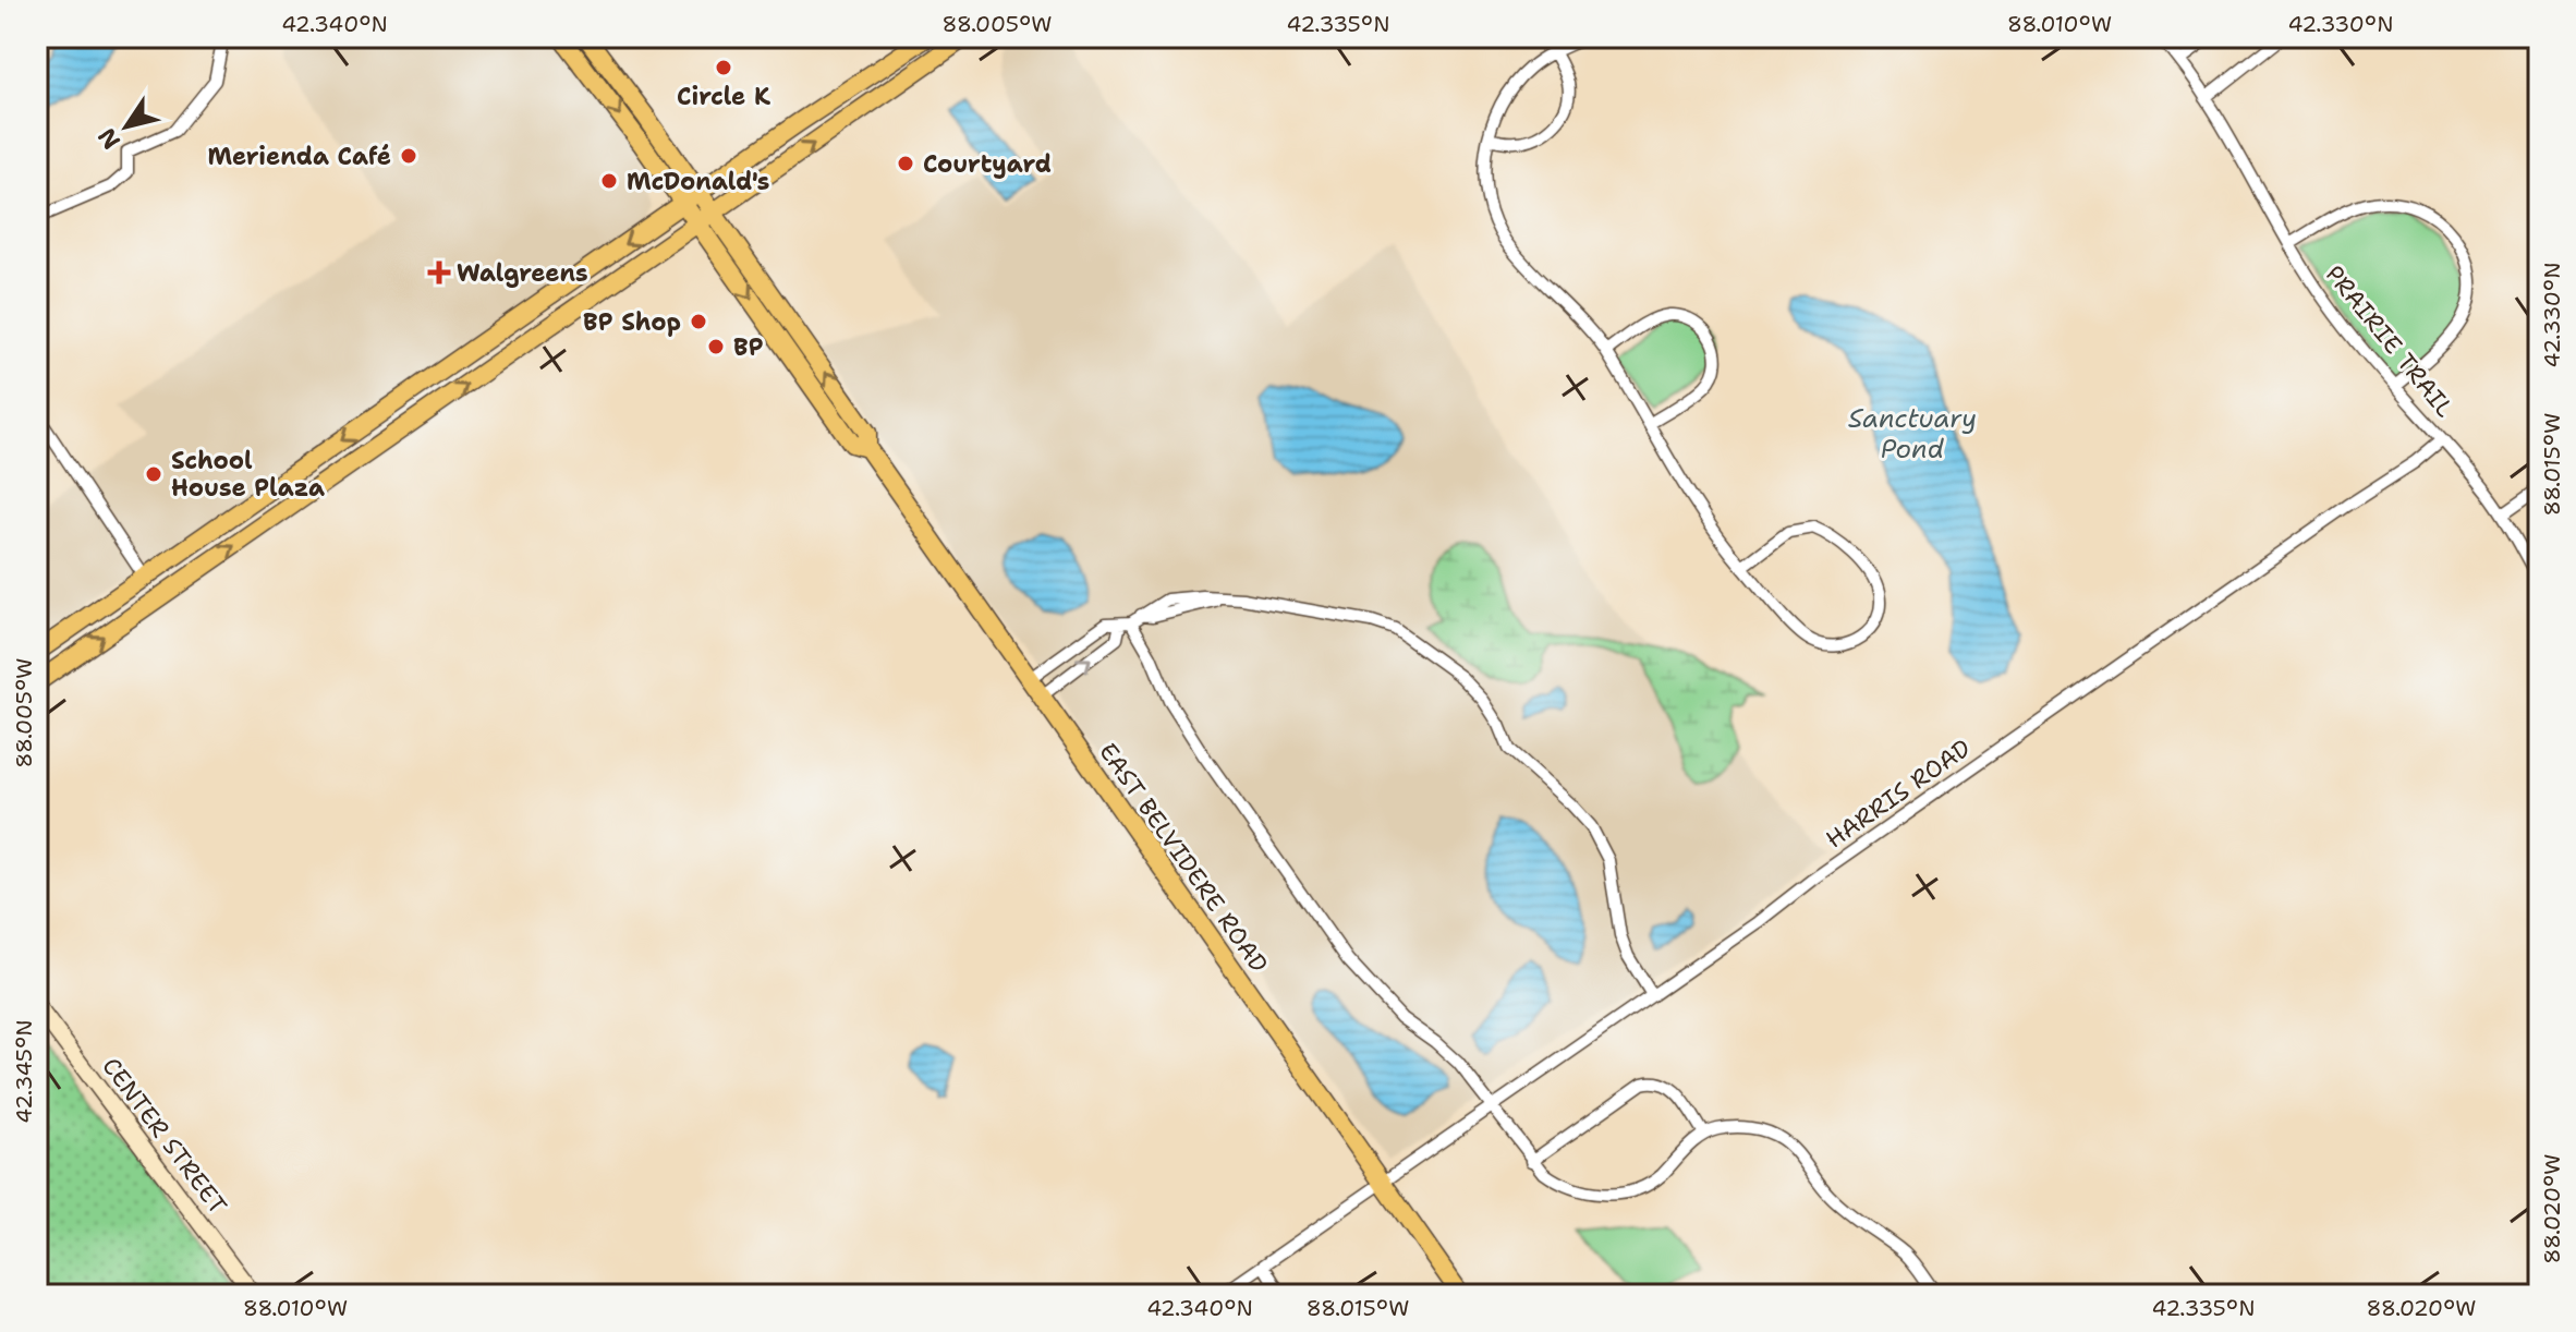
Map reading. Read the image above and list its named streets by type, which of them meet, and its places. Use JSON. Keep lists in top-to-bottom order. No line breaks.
{"streets":{"main road":["EAST BELVIDERE ROAD"],"street":["PRAIRIE TRAIL","HARRIS ROAD","CENTER STREET"]},"crossings":[["PRAIRIE TRAIL","HARRIS ROAD"],["HARRIS ROAD","EAST BELVIDERE ROAD"]],"water":["Sanctuary Pond"],"places":{"other":["Circle K","Merienda Café","Courtyard","McDonald's","BP Shop","BP","School House Plaza"],"health":["Walgreens"]},"north":"bottom left","coordinates":["42.340°N","88.005°W","42.335°N","88.010°W","42.330°N","88.015°W","42.345°N","88.020°W"]}
